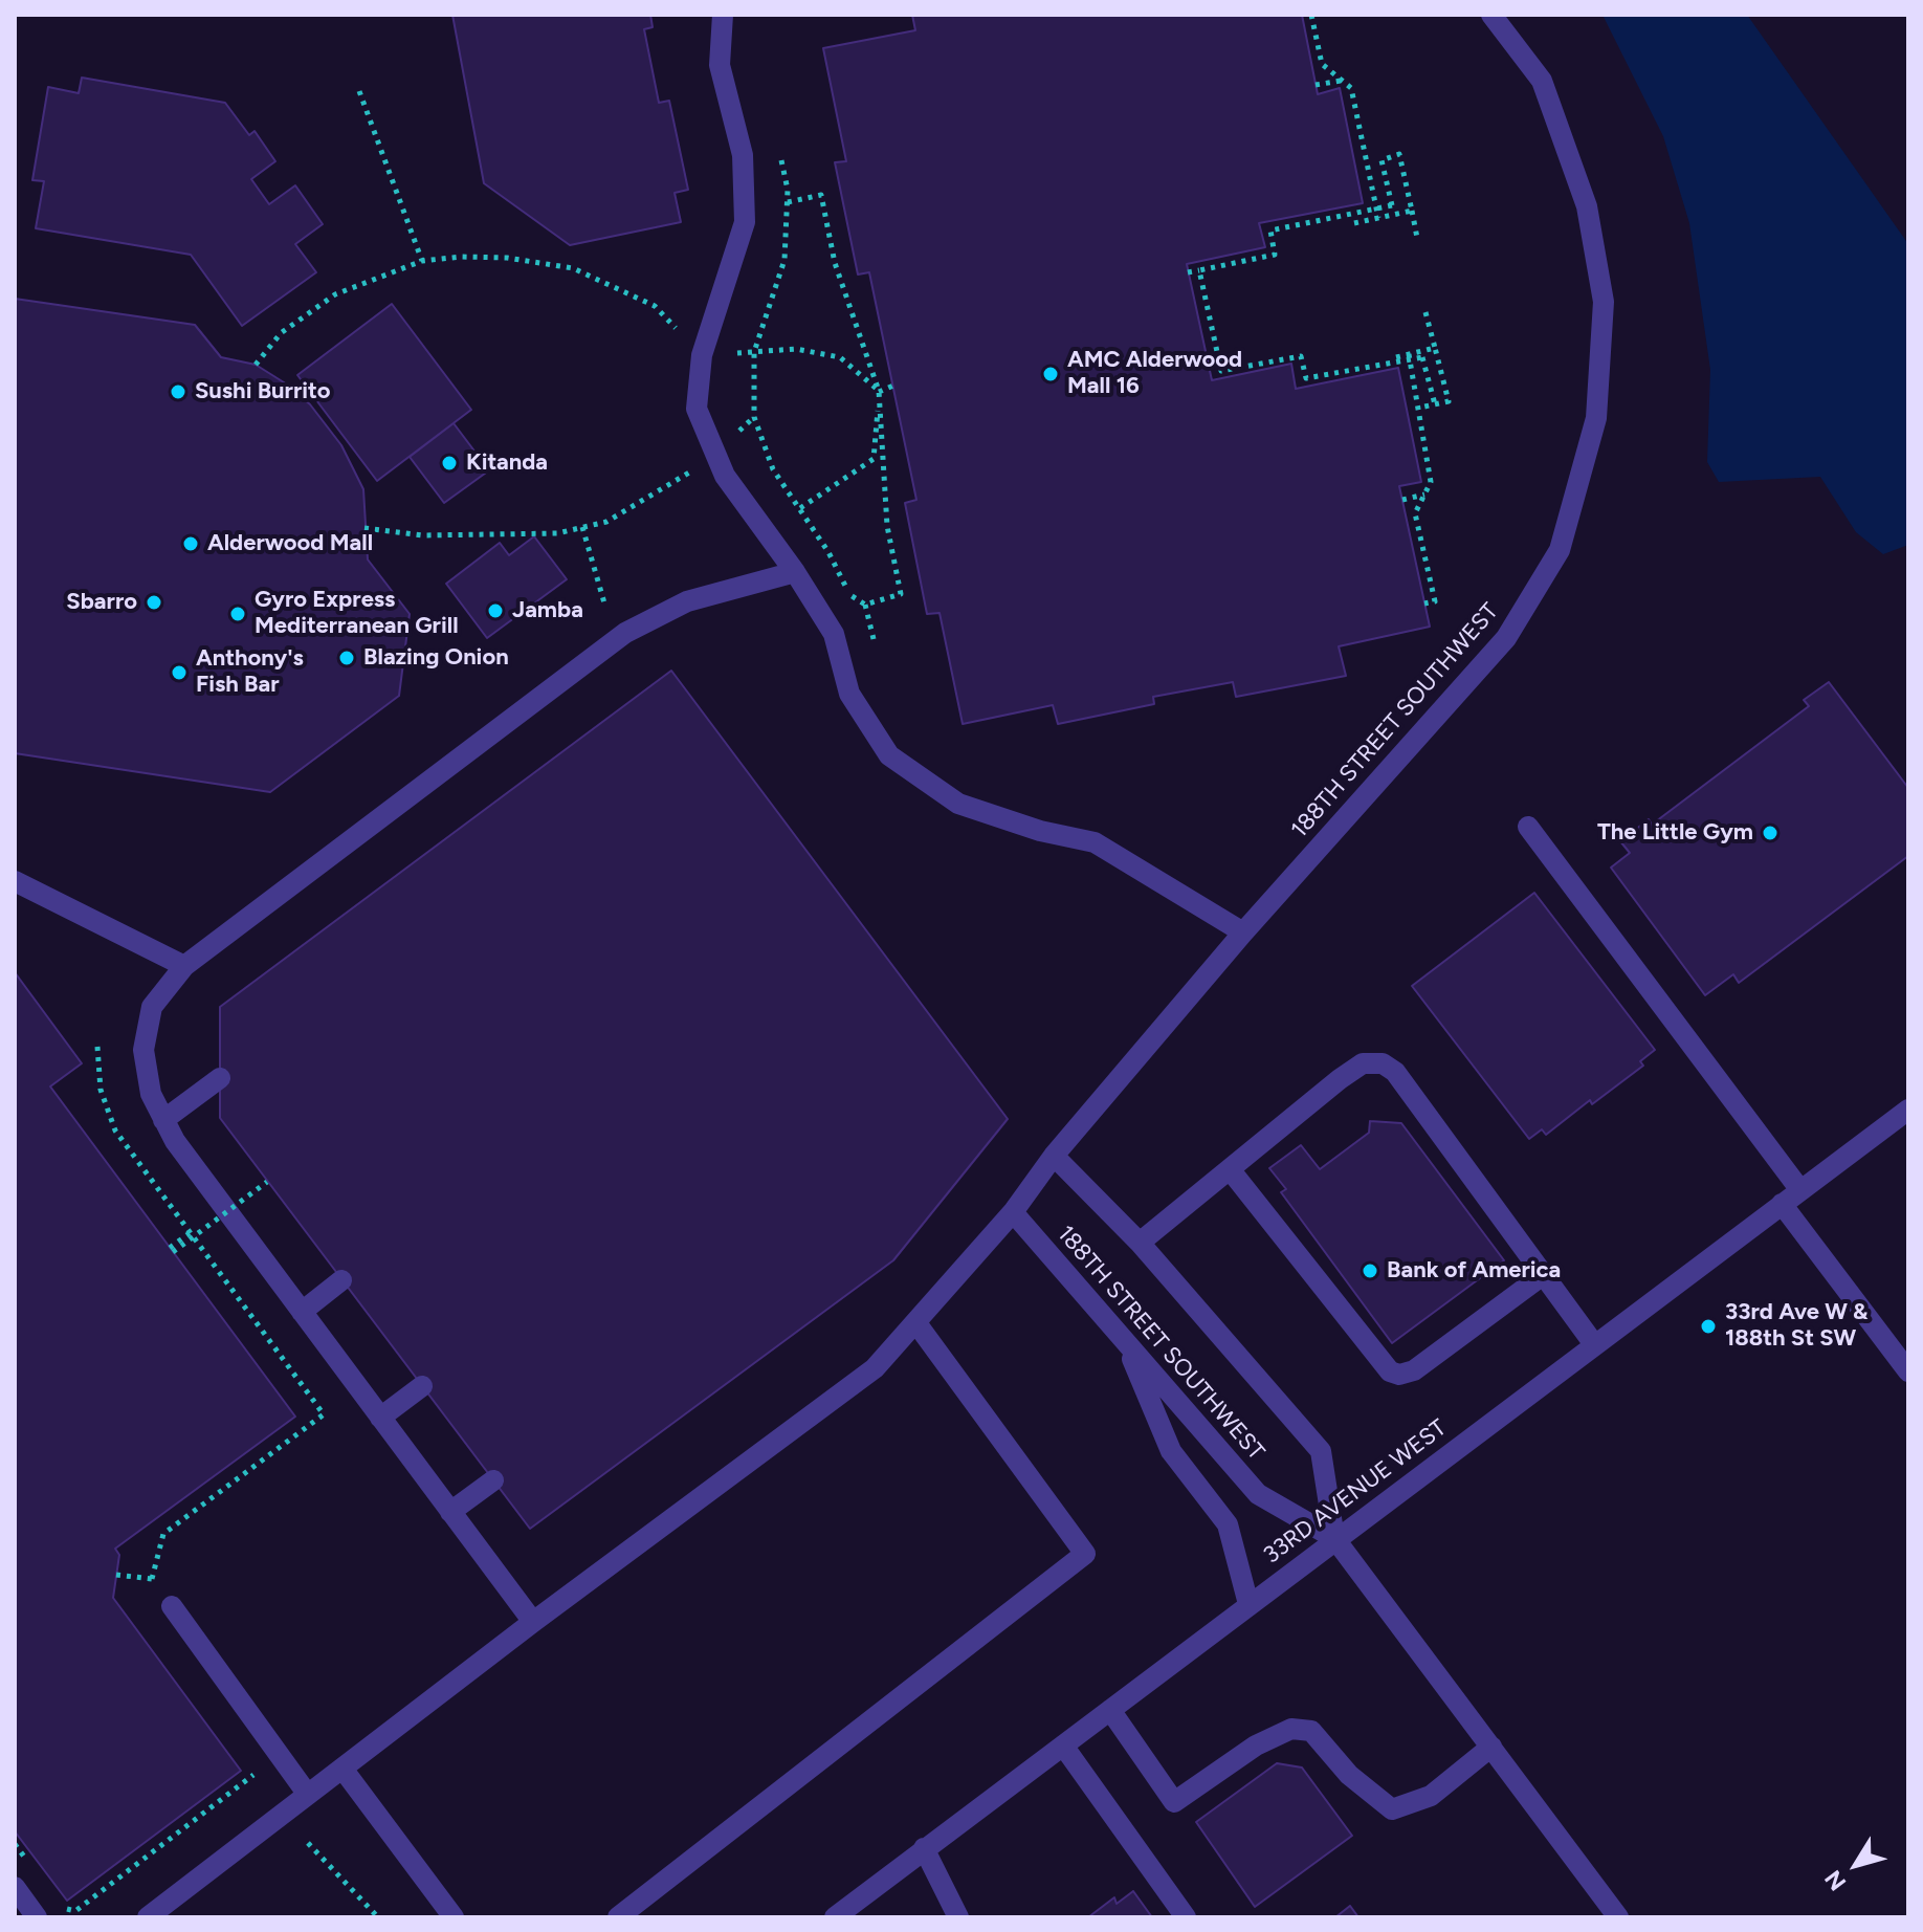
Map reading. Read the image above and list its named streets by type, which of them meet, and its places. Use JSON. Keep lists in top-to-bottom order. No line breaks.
{"streets":{"street":["188TH STREET SOUTHWEST","33RD AVENUE WEST"]},"crossings":[["188TH STREET SOUTHWEST","33RD AVENUE WEST"]],"places":["AMC Alderwood Mall 16","Sushi Burrito","Kitanda","Alderwood Mall","Sbarro","Jamba","Gyro Express Mediterranean Grill","Blazing Onion","Anthony's Fish Bar","The Little Gym","Bank of America","33rd Ave W & 188th St SW"],"north":"bottom left"}
